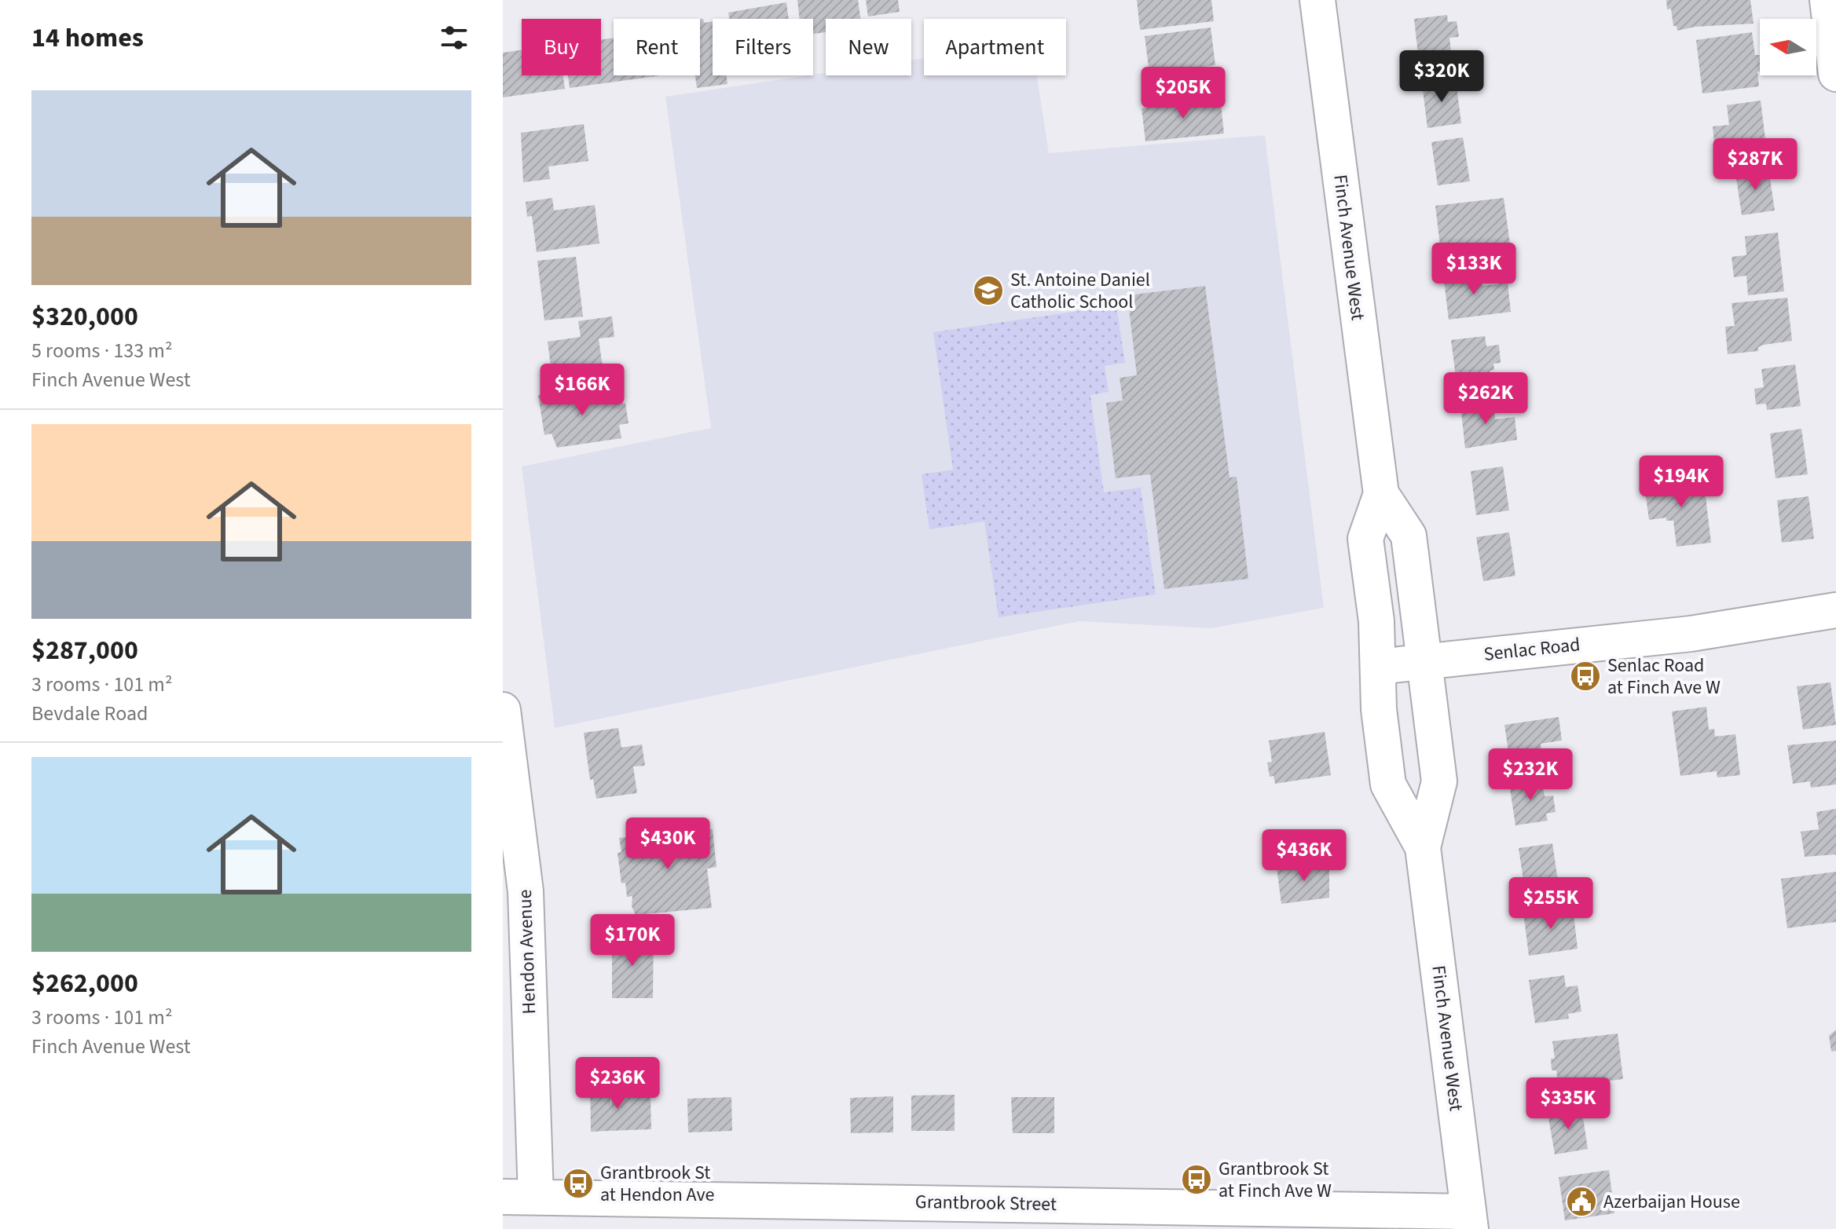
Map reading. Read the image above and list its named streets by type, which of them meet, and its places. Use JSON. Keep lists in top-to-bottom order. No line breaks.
{"streets":{"street":["Finch Avenue West","Senlac Road","Hendon Avenue","Grantbrook Street"]},"crossings":[["Finch Avenue West","Senlac Road"],["Finch Avenue West","Grantbrook Street"],["Hendon Avenue","Grantbrook Street"]],"places":{"school or university":["St. Antoine Daniel Catholic School"],"bus stop":["Senlac Road at Finch Ave W","Grantbrook St at Finch Ave W","Grantbrook St at Hendon Ave"],"public building":["Azerbaijan House"]},"north":"left","page":{"heading":"14 homes","chip":["Buy","Rent","Filters","New","Apartment"],"price":["$320K","$205K","$287K","$133K","$166K","$262K","$194K","$232K","$430K","$436K","$255K","$170K","$236K","$335K"],"list":[{"name":"$320,000","note":"5 rooms · 133 m² · Finch Avenue West"},{"name":"$287,000","note":"3 rooms · 101 m² · Bevdale Road"},{"name":"$262,000","note":"3 rooms · 101 m² · Finch Avenue West"}]}}
